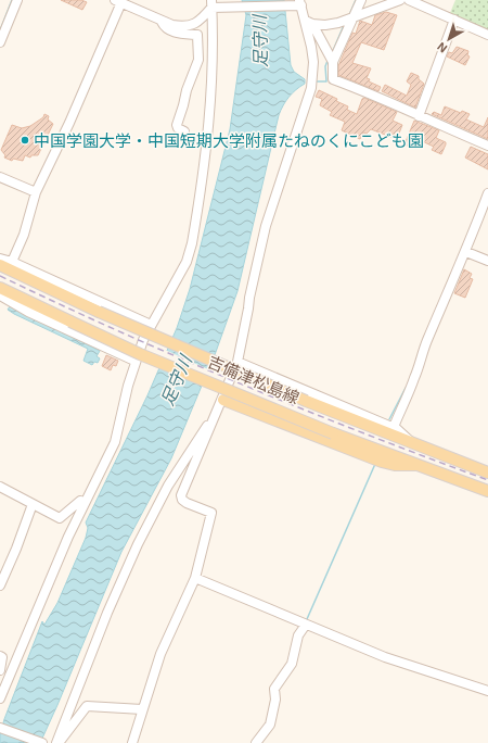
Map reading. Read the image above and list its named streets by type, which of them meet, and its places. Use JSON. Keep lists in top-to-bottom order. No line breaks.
{"streets":{"main road":["吉備津松島線"]},"water":["足守川"],"places":["中国学園大学・中国短期大学附属たねのくにこども園"],"north":"bottom left"}
